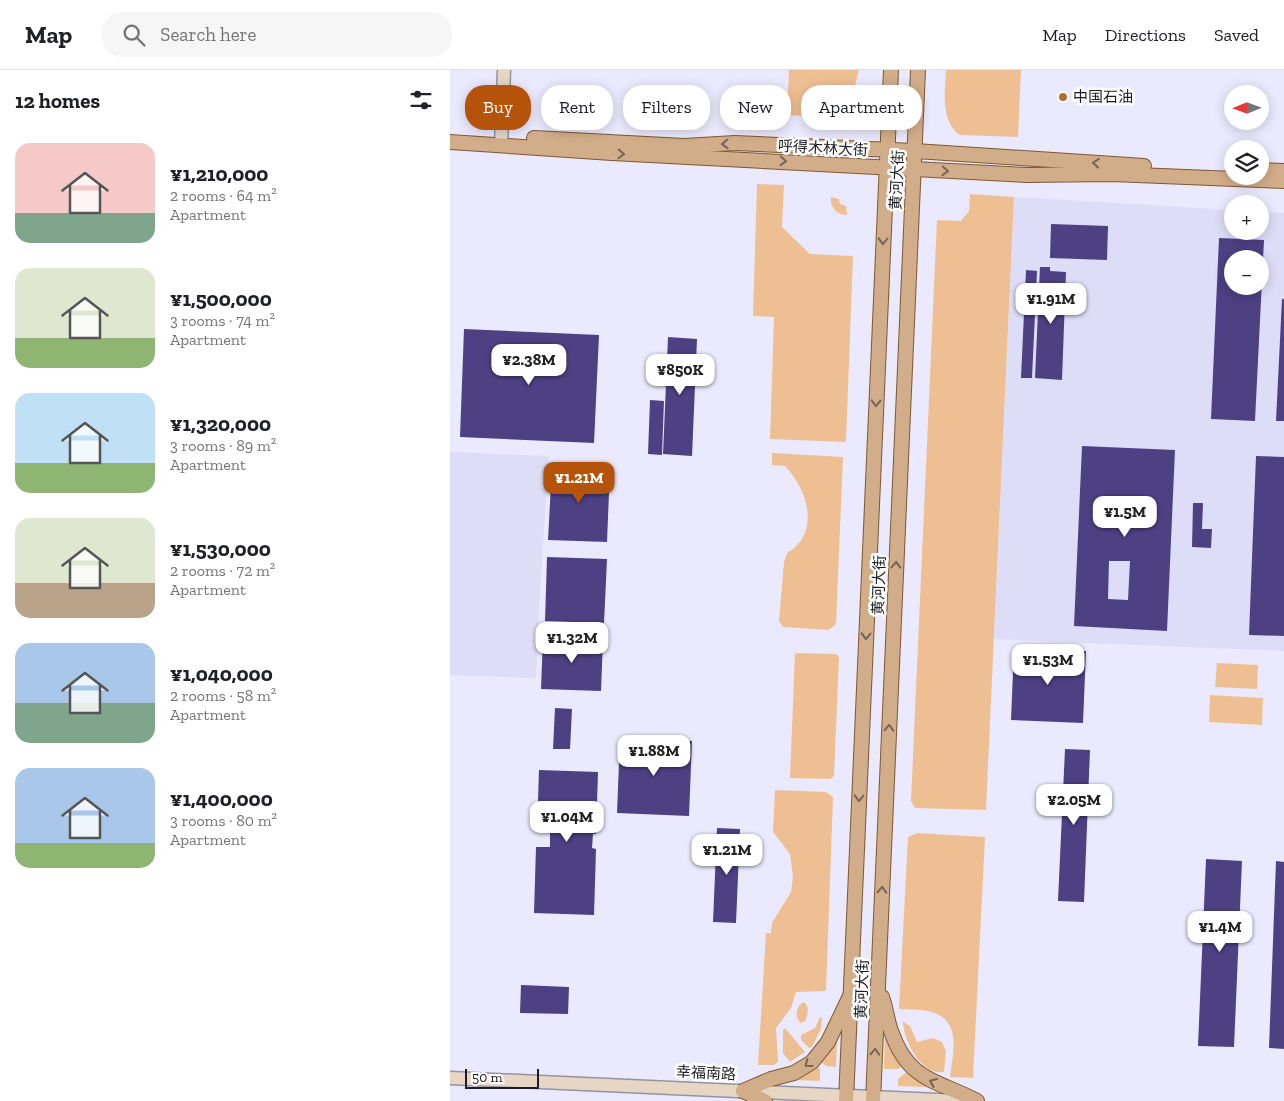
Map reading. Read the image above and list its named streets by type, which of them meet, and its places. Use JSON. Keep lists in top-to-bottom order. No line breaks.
{"streets":{"main road":["呼得木林大街","黄河大街","幸福南路"]},"crossings":[["呼得木林大街","黄河大街"],["黄河大街","幸福南路"]],"places":["中国石油"],"scale_bar":"50 m","north":"left","page":{"header":"Map","search":"Search here","nav":["Map","Directions","Saved"],"heading":"12 homes","map_buttons":["+","−"],"chip":["Buy","Rent","Filters","New","Apartment"],"list":[{"name":"¥1,210,000","note":"2 rooms · 64 m² · Apartment"},{"name":"¥1,500,000","note":"3 rooms · 74 m² · Apartment"},{"name":"¥1,320,000","note":"3 rooms · 89 m² · Apartment"},{"name":"¥1,530,000","note":"2 rooms · 72 m² · Apartment"},{"name":"¥1,040,000","note":"2 rooms · 58 m² · Apartment"},{"name":"¥1,400,000","note":"3 rooms · 80 m² · Apartment"}],"price":["¥1.91M","¥2.38M","¥850K","¥1.21M","¥1.5M","¥1.32M","¥1.53M","¥1.88M","¥2.05M","¥1.04M","¥1.21M","¥1.4M"],"scale":"50 m"}}
